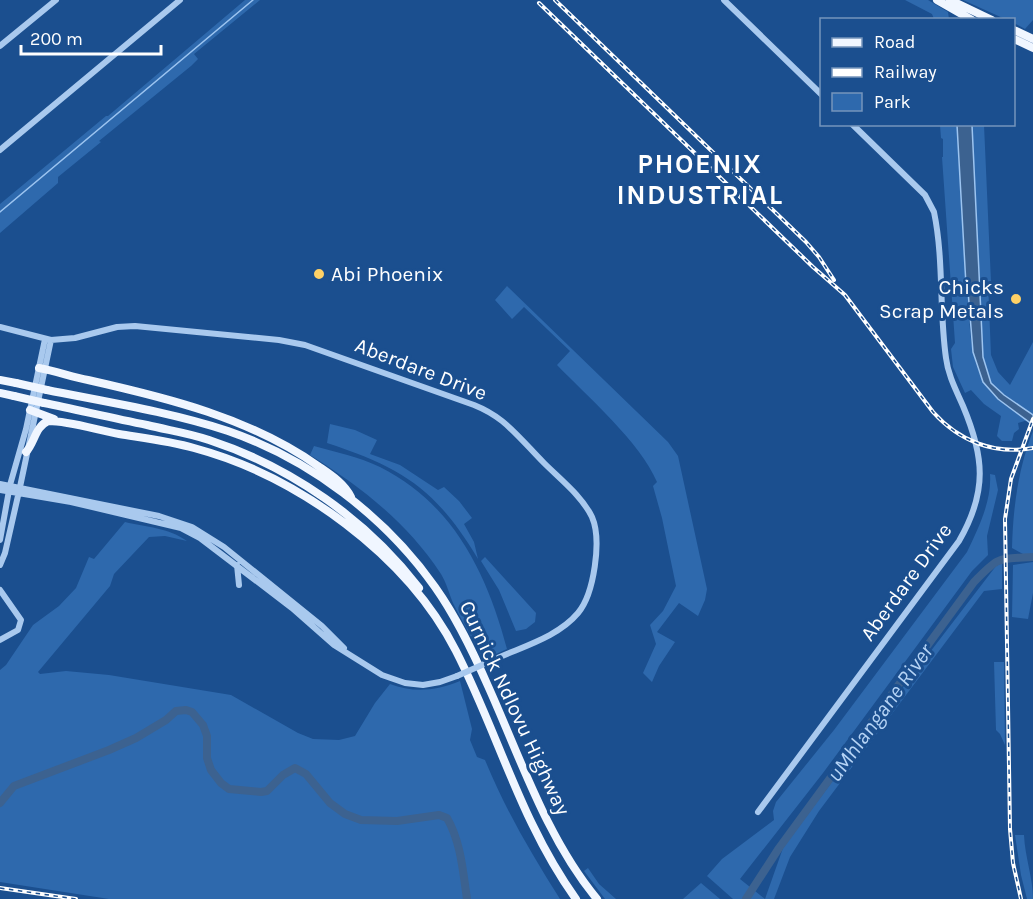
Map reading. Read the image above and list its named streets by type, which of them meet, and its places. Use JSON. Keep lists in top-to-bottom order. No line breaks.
{"streets":{"main road":["Curnick Ndlovu Highway"],"street":["Aberdare Drive"]},"districts":["PHOENIX INDUSTRIAL"],"water":["uMhlangane River"],"places":["Abi Phoenix","Chicks Scrap Metals"],"legend":["Road","Railway","Park"],"scale_bar":"200 m"}
